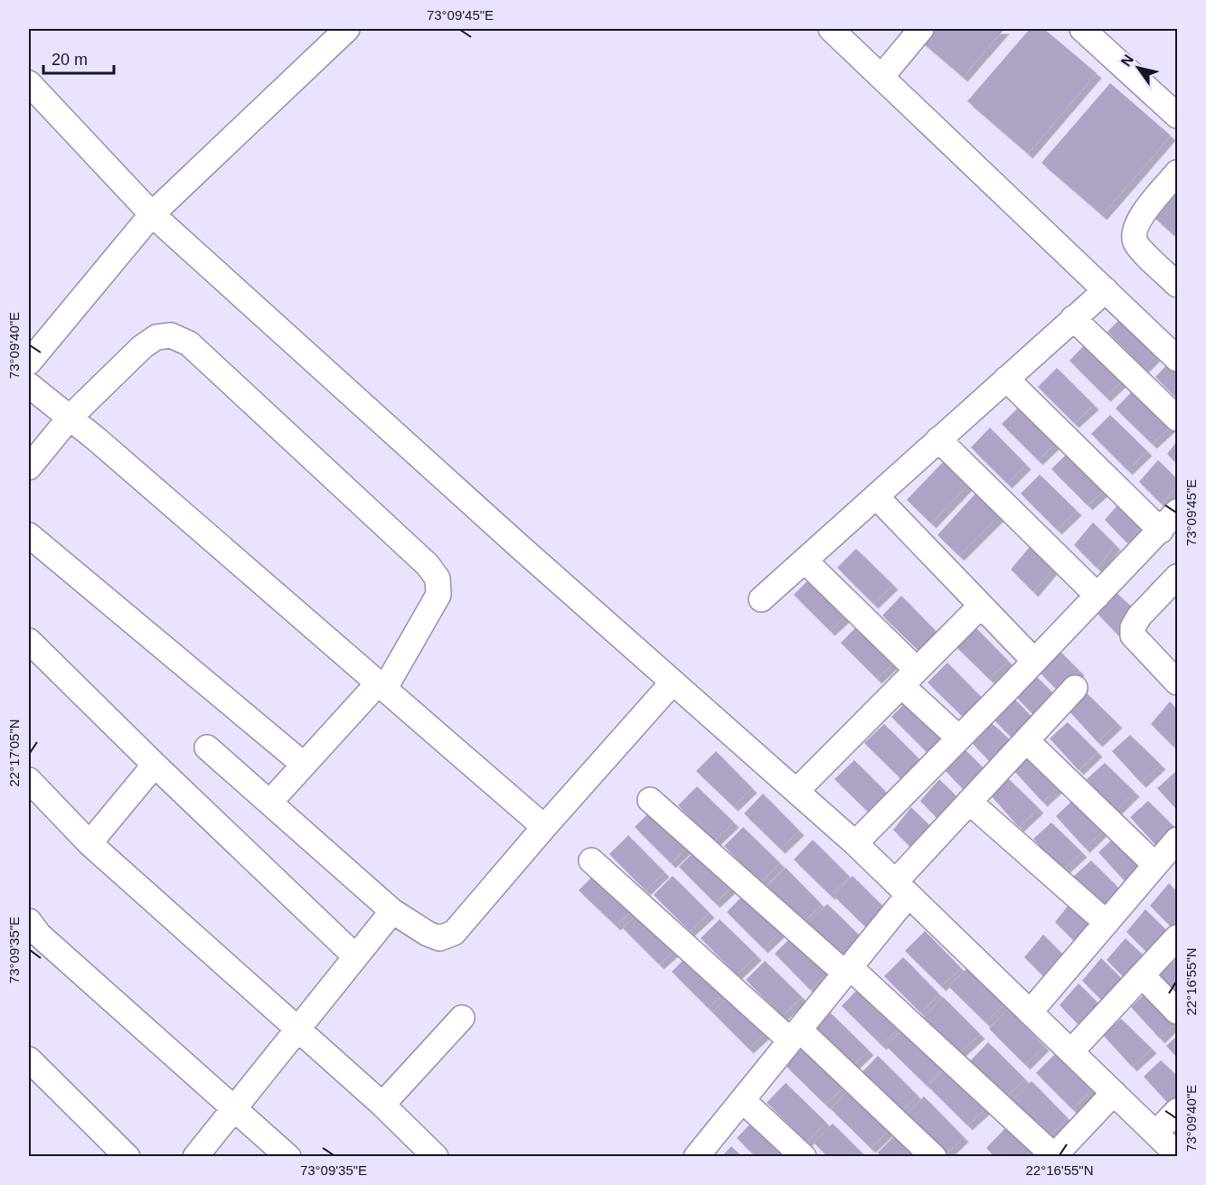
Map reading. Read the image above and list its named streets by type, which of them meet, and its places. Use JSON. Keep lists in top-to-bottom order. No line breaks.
{"scale_bar":"20 m","north":"top left","coordinates":["73°09'45\"E","73°09'40\"E","22°17'05\"N","73°09'35\"E","22°16'55\"N"]}
